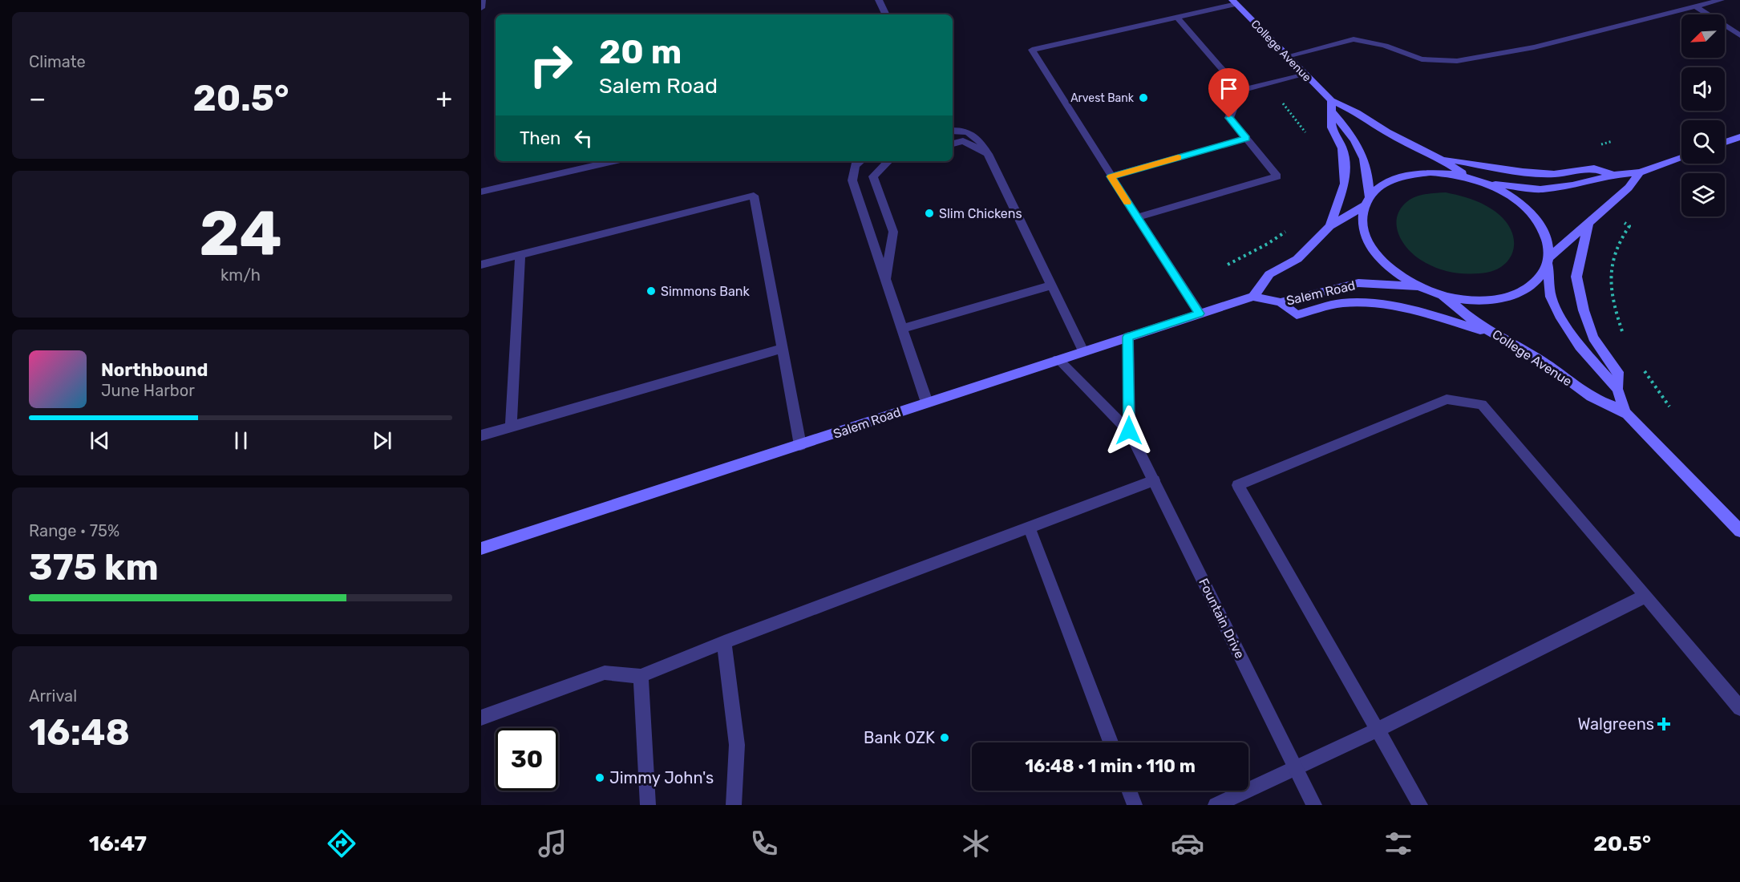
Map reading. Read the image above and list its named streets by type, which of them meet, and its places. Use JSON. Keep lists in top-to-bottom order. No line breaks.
{"streets":{"main road":["College Avenue","Salem Road"],"street":["Fountain Drive"]},"crossings":[["College Avenue","Salem Road"],["Salem Road","Fountain Drive"]],"places":{"other":["Arvest Bank","Slim Chickens","Simmons Bank","Bank OZK","Jimmy John's"],"health":["Walgreens"]},"north":"bottom left","page":{"tile":["Climate",["24","km/h"],["Range · 75%","375 km"],["Arrival","16:48"]],"turn":["20 m","Salem Road"],"heat":["−","20.5°","+"],"then":"Then","song":["Northbound","June Harbor"],"limit":"30","trip":"16:48 · 1 min · 110 m","tabs":["16:47","20.5°"]}}
